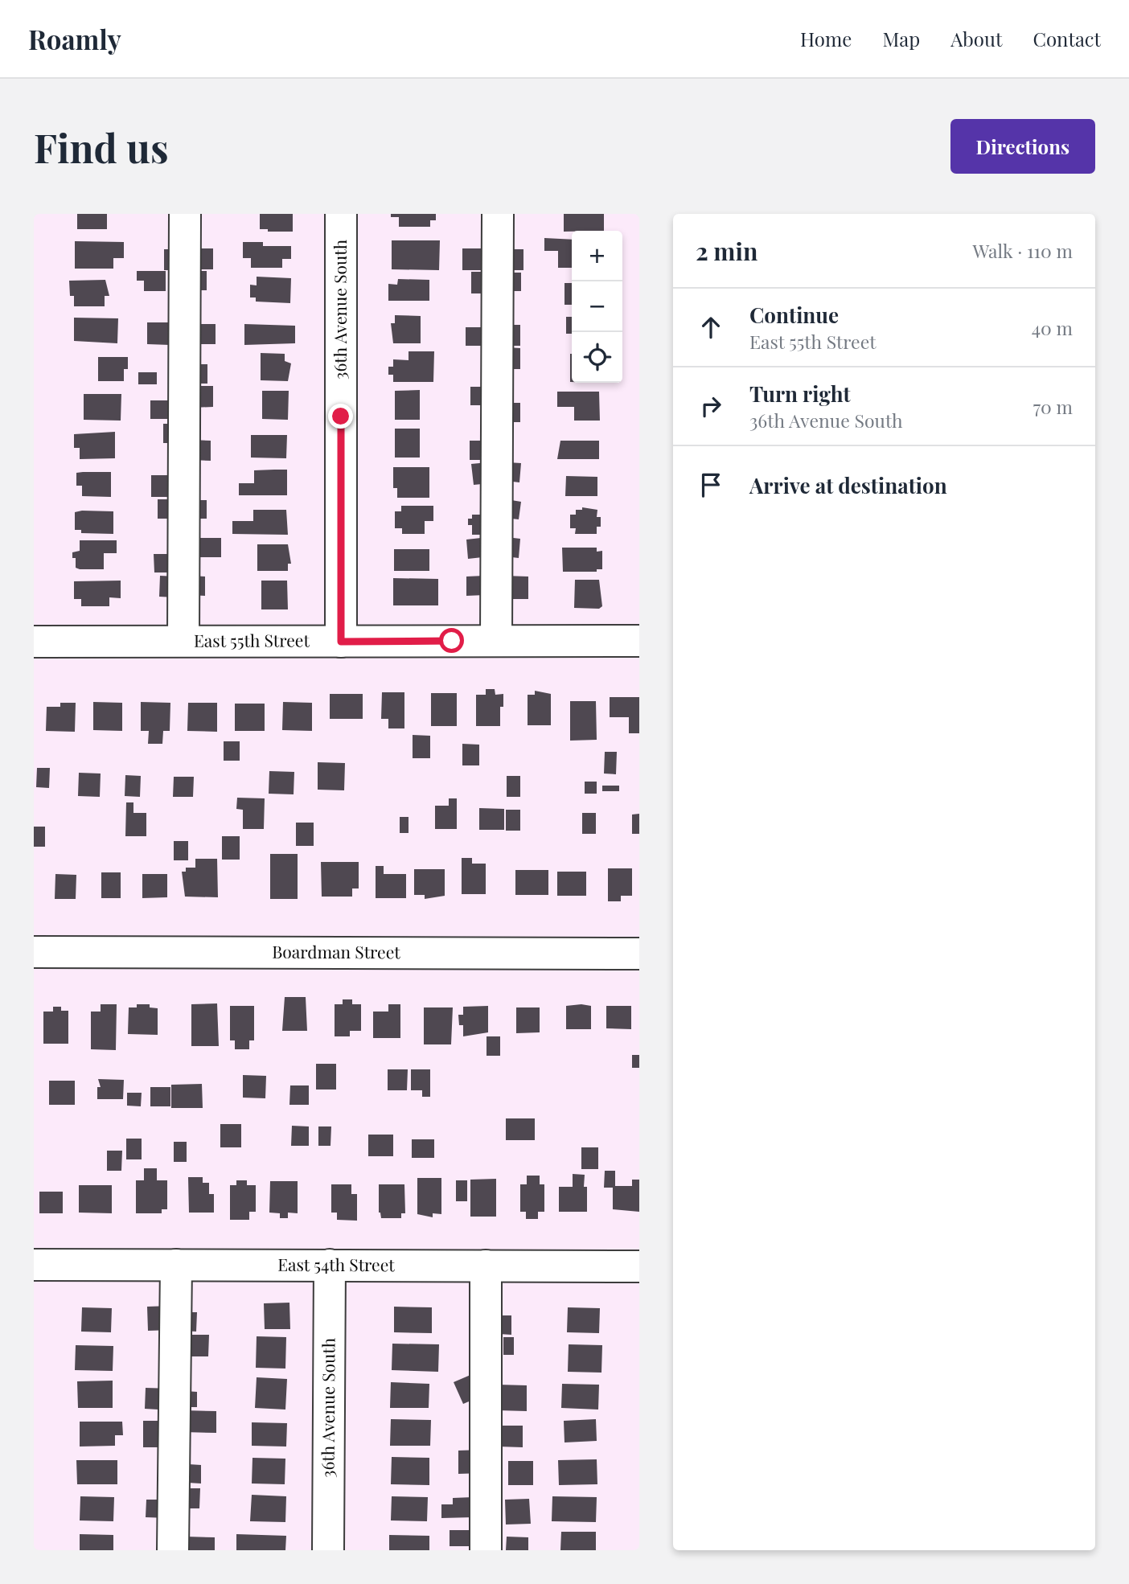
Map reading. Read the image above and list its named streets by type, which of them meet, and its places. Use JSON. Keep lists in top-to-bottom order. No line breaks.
{"streets":{"street":["36th Avenue South","East 55th Street","Boardman Street","East 54th Street"]},"crossings":[["36th Avenue South","East 55th Street"],["36th Avenue South","East 54th Street"]],"page":{"header":"Roamly","nav":["Home","Map","About","Contact"],"buttons":"Directions","title":"Find us","heading":["2 min","Walk · 110 m"],"map_buttons":["+","−"],"list":[["Continue","East 55th Street","40 m"],["Turn right","36th Avenue South","70 m"],"Arrive at destination"]}}
